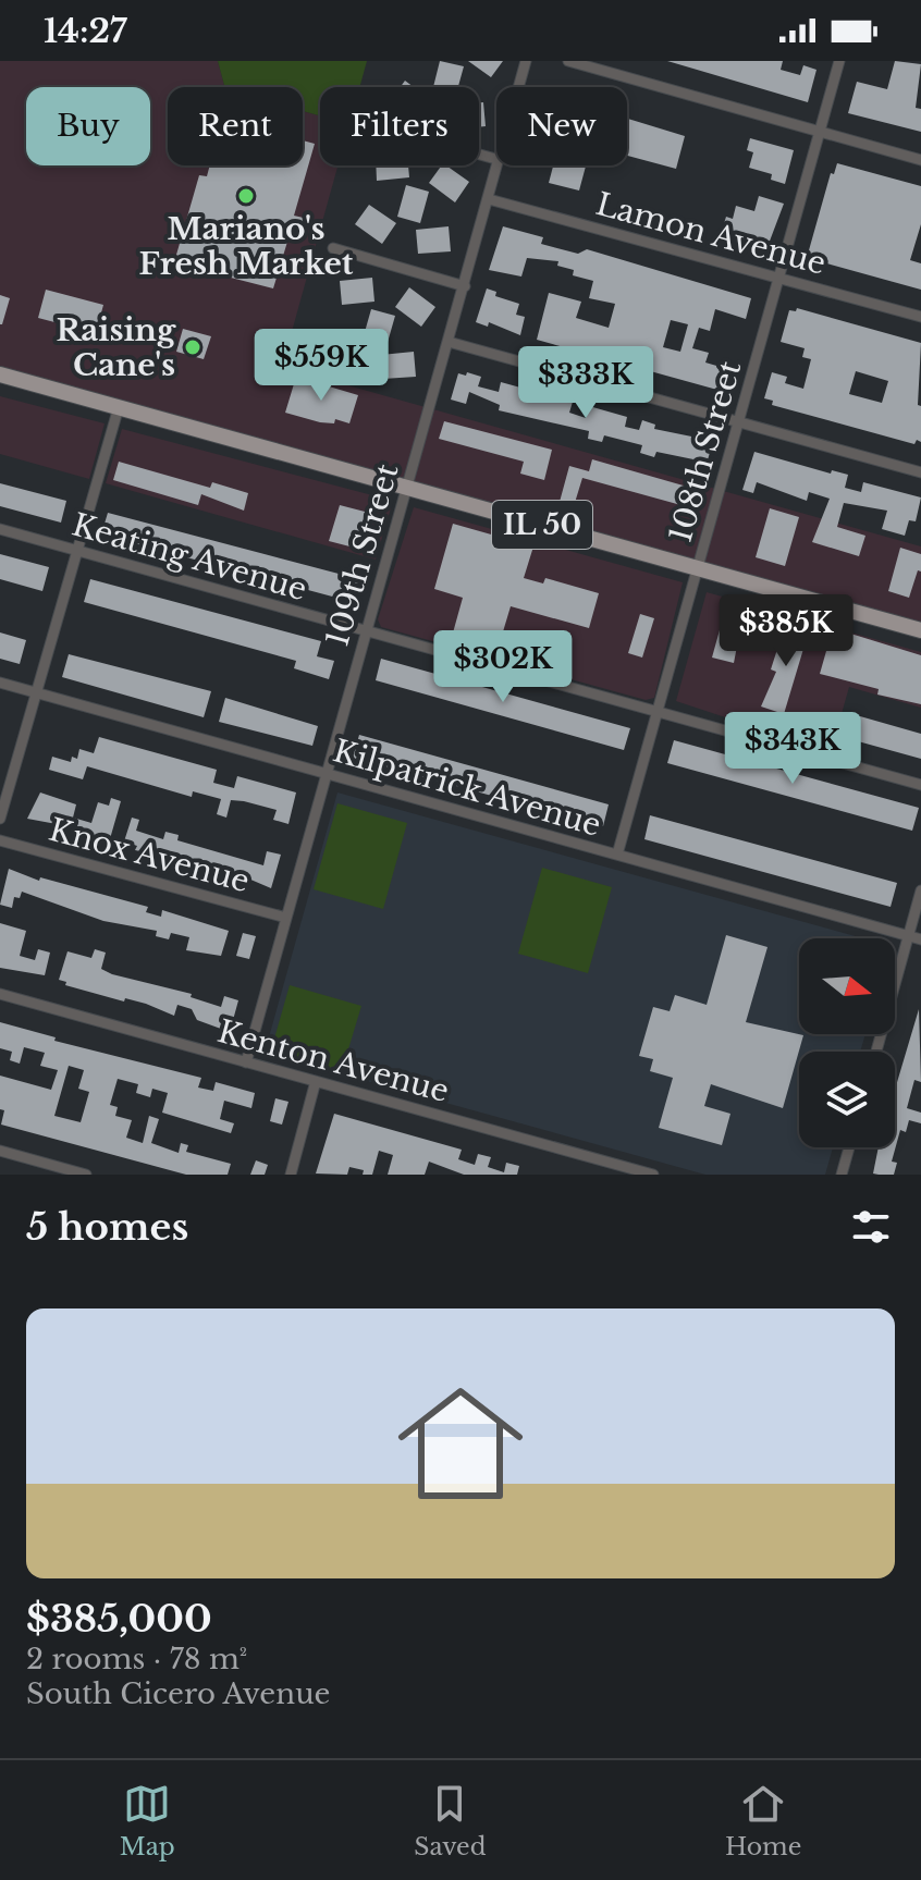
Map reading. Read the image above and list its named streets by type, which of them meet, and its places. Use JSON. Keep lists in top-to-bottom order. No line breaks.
{"streets":{"main road":["IL 50"],"street":["Lamon Avenue","108th Street","109th Street","Keating Avenue","Kilpatrick Avenue","Knox Avenue","Kenton Avenue"]},"crossings":[["Lamon Avenue","108th Street"],["Lamon Avenue","109th Street"],["108th Street","IL 50"],["108th Street","Keating Avenue"],["108th Street","Kilpatrick Avenue"],["IL 50","109th Street"],["109th Street","Keating Avenue"],["109th Street","Kilpatrick Avenue"],["109th Street","Knox Avenue"],["109th Street","Kenton Avenue"]],"places":["Mariano's Fresh Market","Raising Cane's"],"north":"right","page":{"status":"14:27","chip":["Buy","Rent","Filters","New"],"price":["$559K","$333K","$385K","$302K","$343K"],"heading":"5 homes","list":[{"name":"$385,000","note":"2 rooms · 78 m² · South Cicero Avenue"}],"tabs":["Map","Saved","Home"]}}
